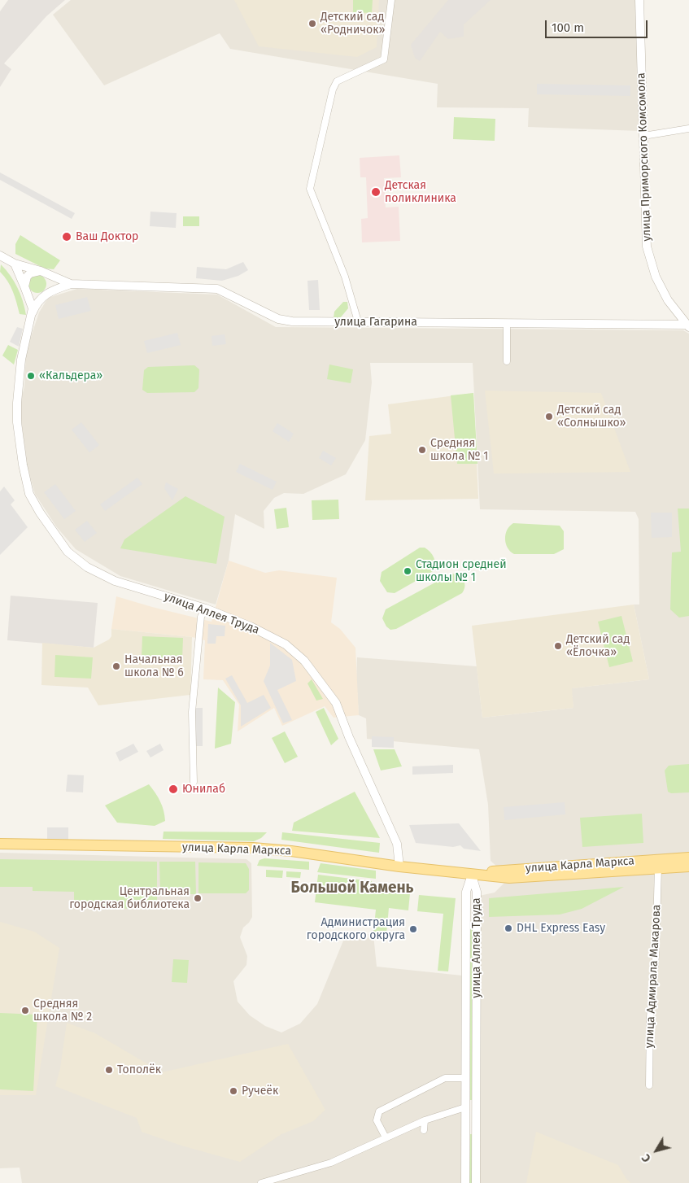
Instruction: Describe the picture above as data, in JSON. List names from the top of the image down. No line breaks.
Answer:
{"streets":{"main road":["улица Карла Маркса"],"street":["улица Приморского Комсомола","улица Гагарина","улица Аллея Труда","улица Адмирала Макарова"]},"crossings":[["улица Приморского Комсомола","улица Гагарина"],["улица Аллея Труда","улица Карла Маркса"],["улица Карла Маркса","улица Адмирала Макарова"]],"districts":["Большой Камень"],"places":["Детский сад «Родничок»","Детская поликлиника","Ваш Доктор","«Кальдера»","Детский сад «Солнышко»","Средняя школа № 1","Стадион средней школы № 1","Детский сад «Ёлочка»","Начальная школа № 6","Юнилаб","Центральная городская библиотека","DHL Express Easy","Администрация городского округа","Средняя школа № 2","Тополёк","Ручеёк"],"scale_bar":"100 m","north":"bottom left"}
